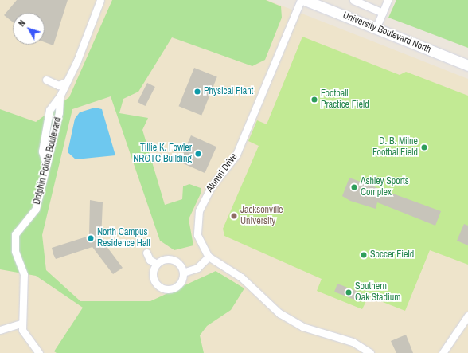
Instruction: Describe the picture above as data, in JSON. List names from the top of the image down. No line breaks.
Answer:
{"streets":{"main road":["University Boulevard North"],"street":["Dolphin Pointe Boulevard","Alumni Drive"]},"places":["Physical Plant","Football Practice Field","D. B. Milne Footbal Field","Tillie K. Fowler NROTC Building","Ashley Sports Complex","Jacksonville University","North Campus Residence Hall","Soccer Field","Southern Oak Stadium"],"north":"top left"}
